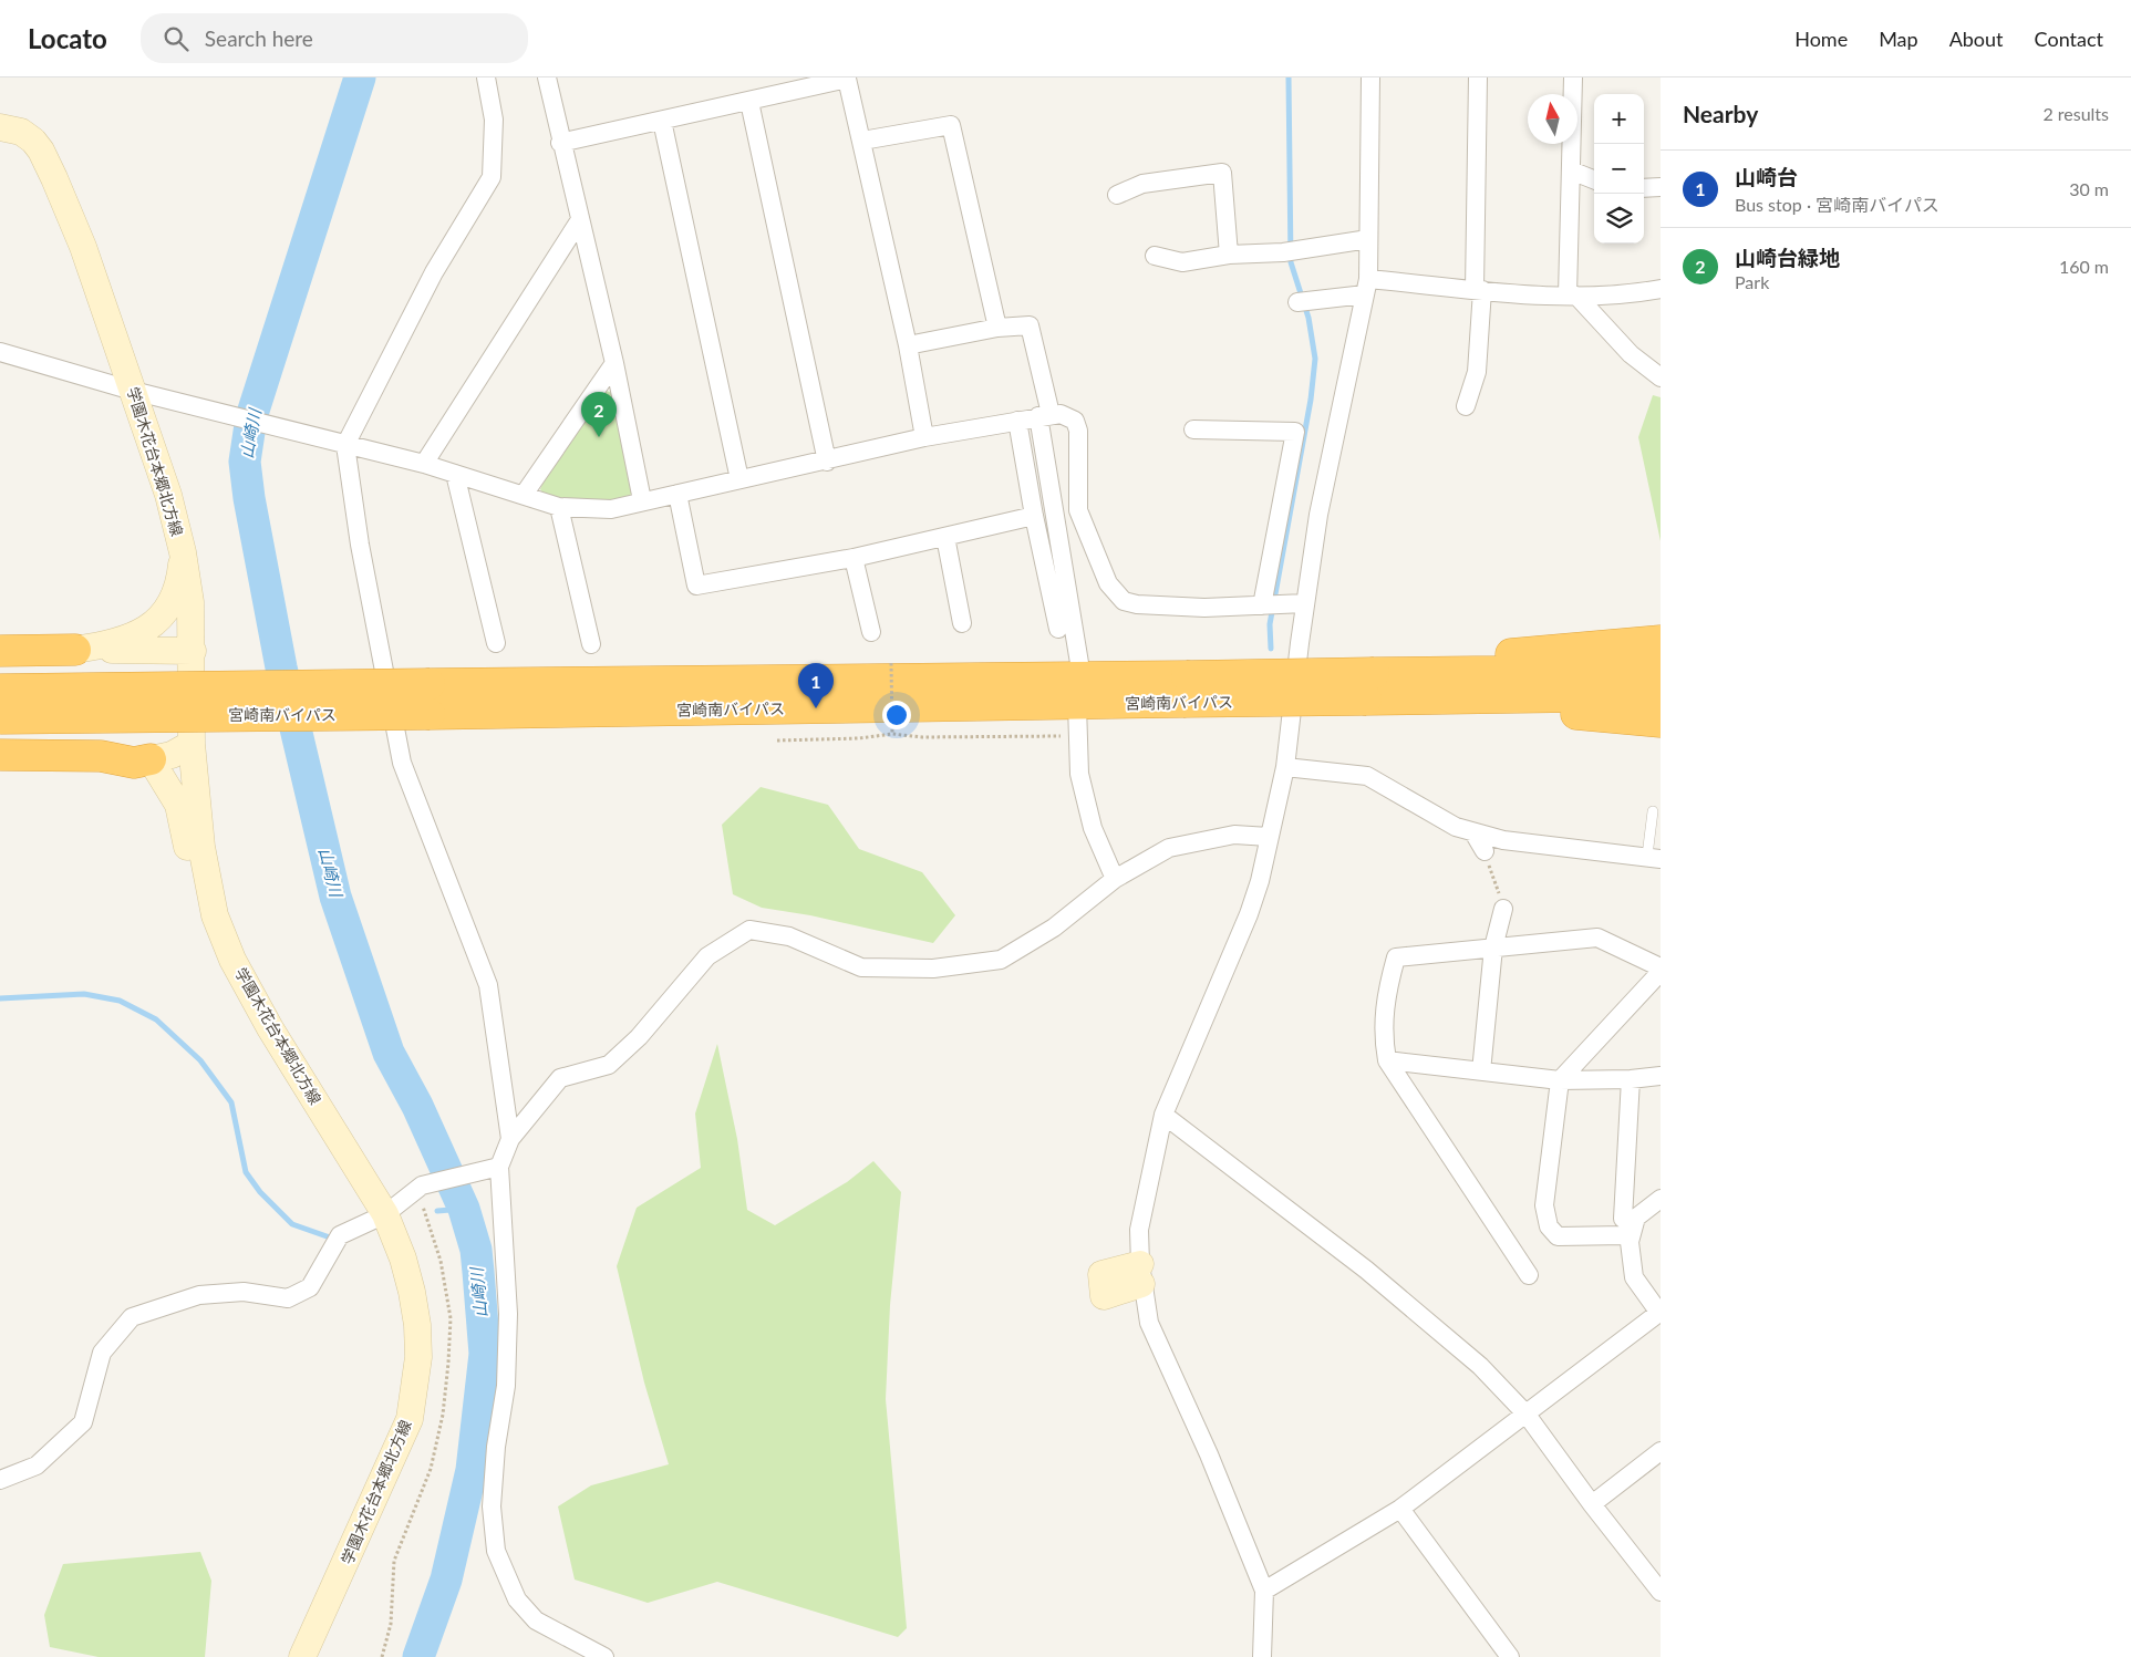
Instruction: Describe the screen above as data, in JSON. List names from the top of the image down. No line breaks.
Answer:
{"streets":{"highway":["宮崎南バイパス"],"main road":["学園木花台本郷北方線"]},"water":["山崎川"],"north":"top","page":{"header":"Locato","search":"Search here","nav":["Home","Map","About","Contact"],"heading":["Nearby","2 results"],"map_buttons":["+","−"],"list":[{"mark":"1","name":"山崎台","note":"Bus stop · 宮崎南バイパス","value":"30 m"},{"mark":"2","name":"山崎台緑地","note":"Park","value":"160 m"}],"pins":["2","1"]}}
